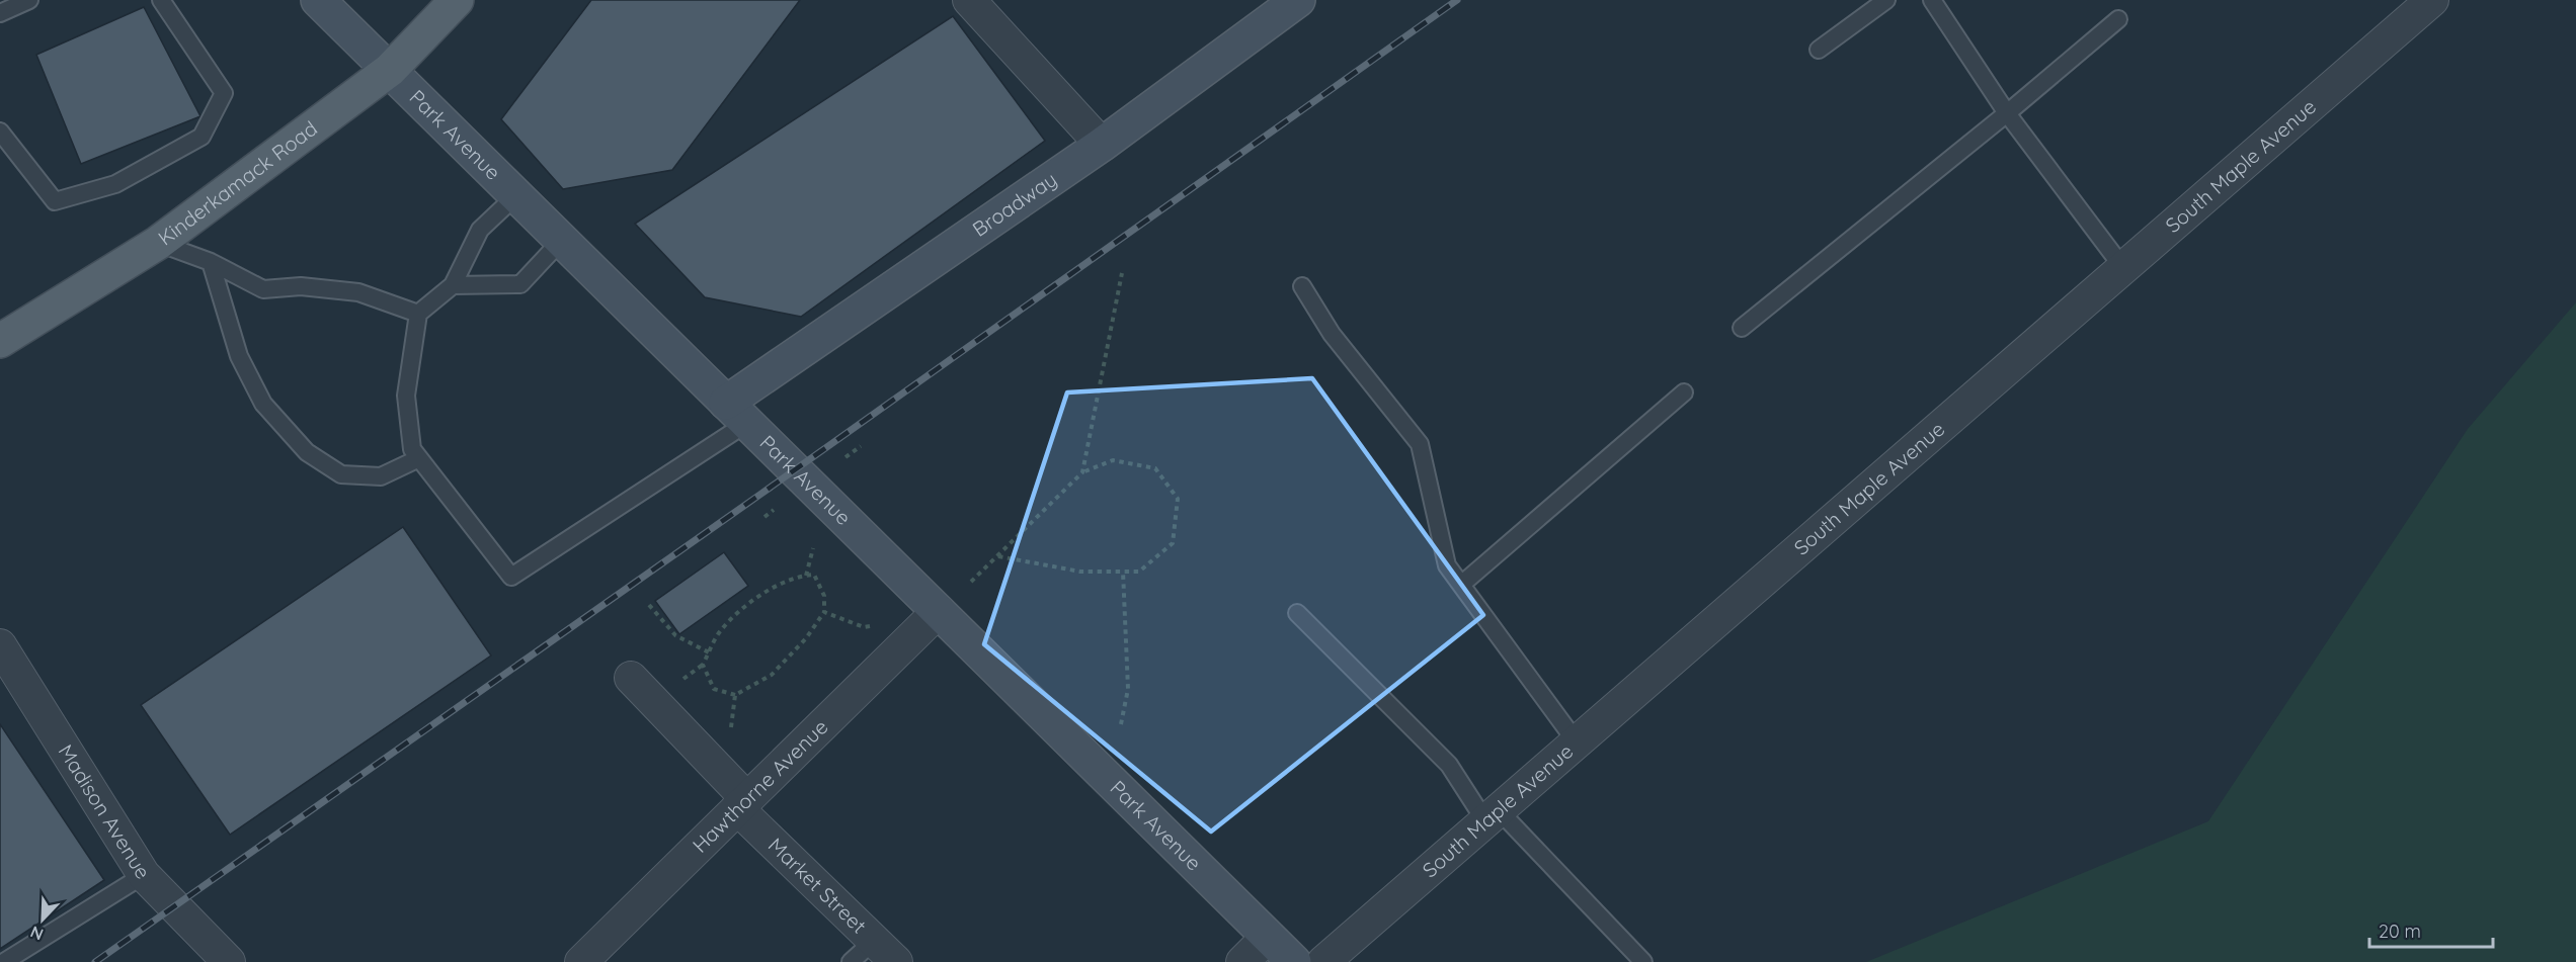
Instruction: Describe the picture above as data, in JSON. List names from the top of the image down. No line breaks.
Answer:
{"streets":{"main road":["Kinderkamack Road"],"street":["Park Avenue","South Maple Avenue","Broadway","Hawthorne Avenue","Madison Avenue","Market Street"]},"crossings":[["Park Avenue","Kinderkamack Road"],["Park Avenue","Broadway"],["Park Avenue","Hawthorne Avenue"],["Hawthorne Avenue","Market Street"]],"scale_bar":"20 m","north":"bottom left"}
